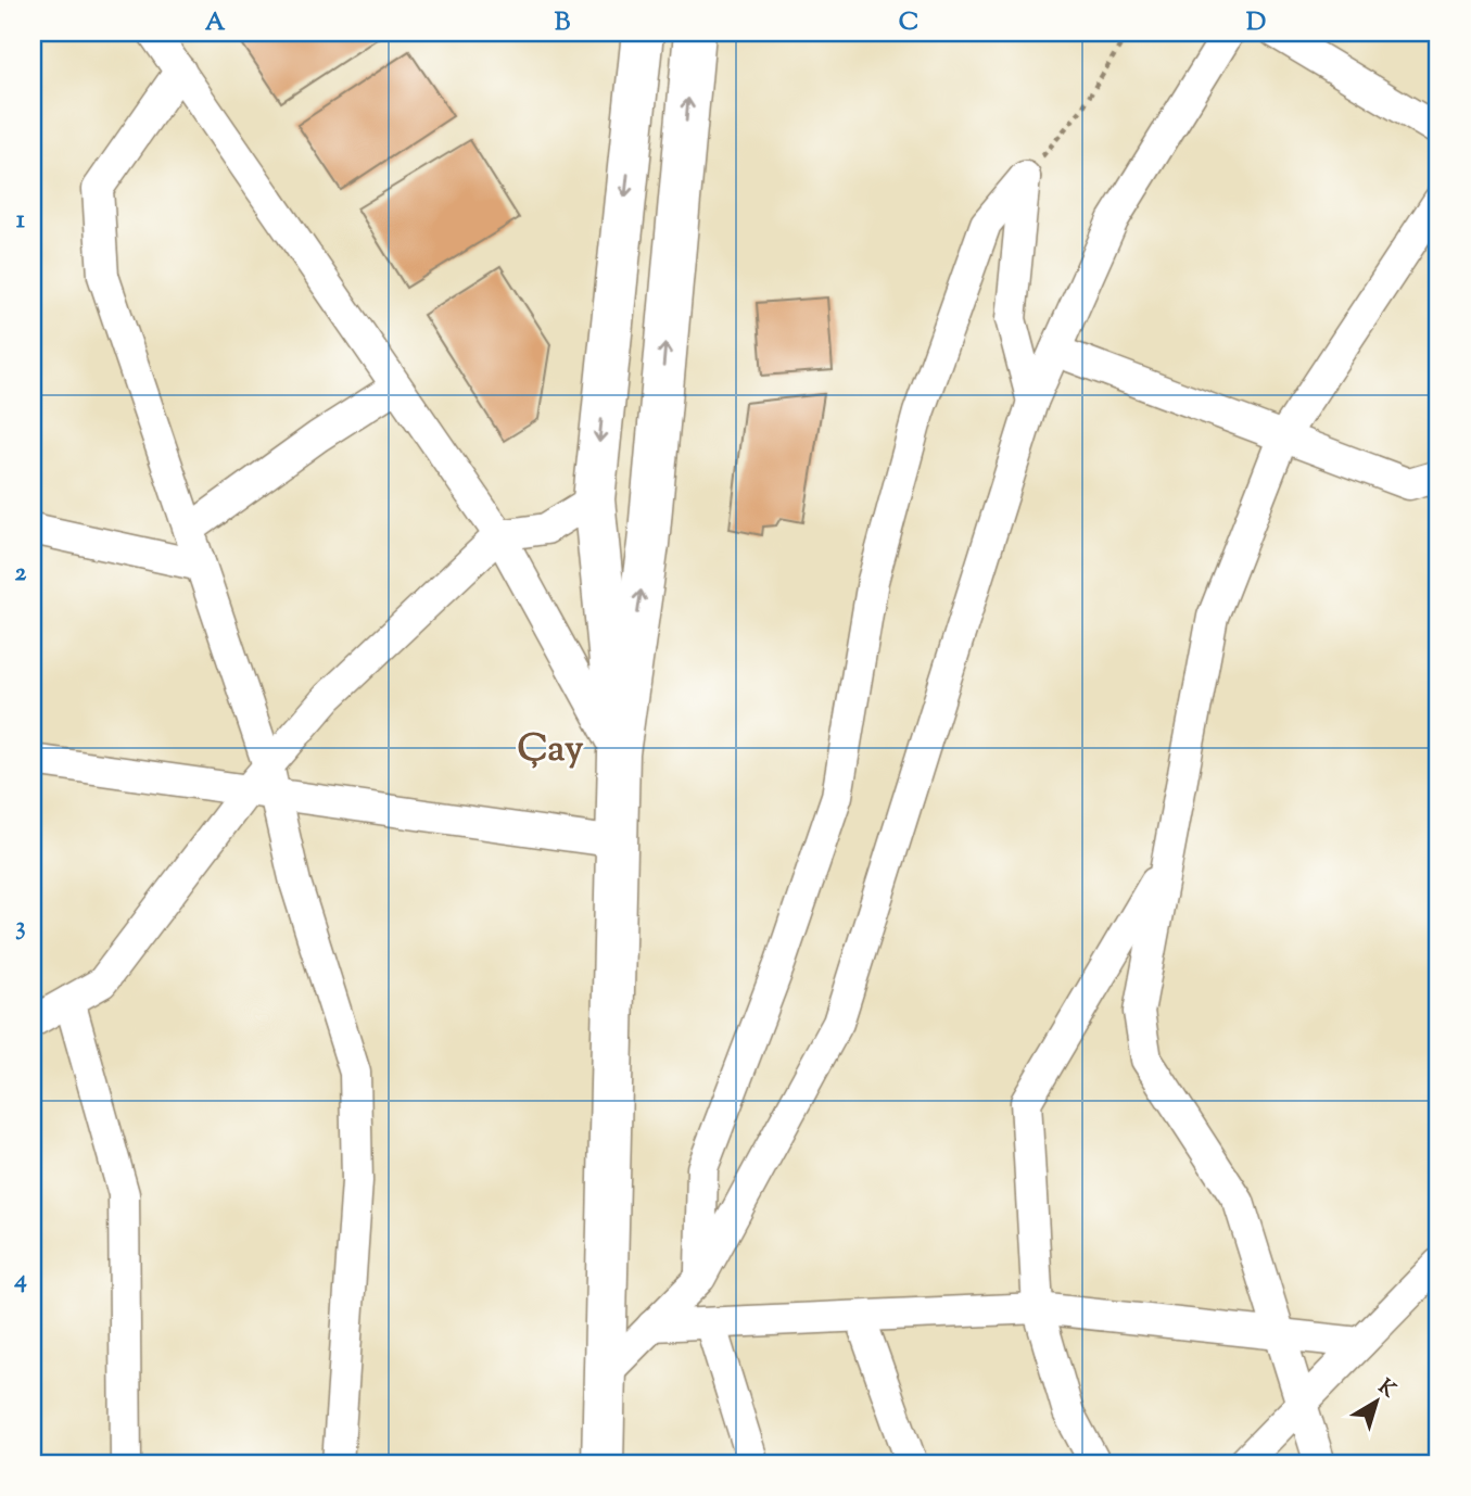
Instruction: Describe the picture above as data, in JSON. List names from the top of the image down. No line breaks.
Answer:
{"districts":["Çay"],"north":"top right","grid":{"columns":["A","B","C","D"],"rows":["1","2","3","4"]}}
